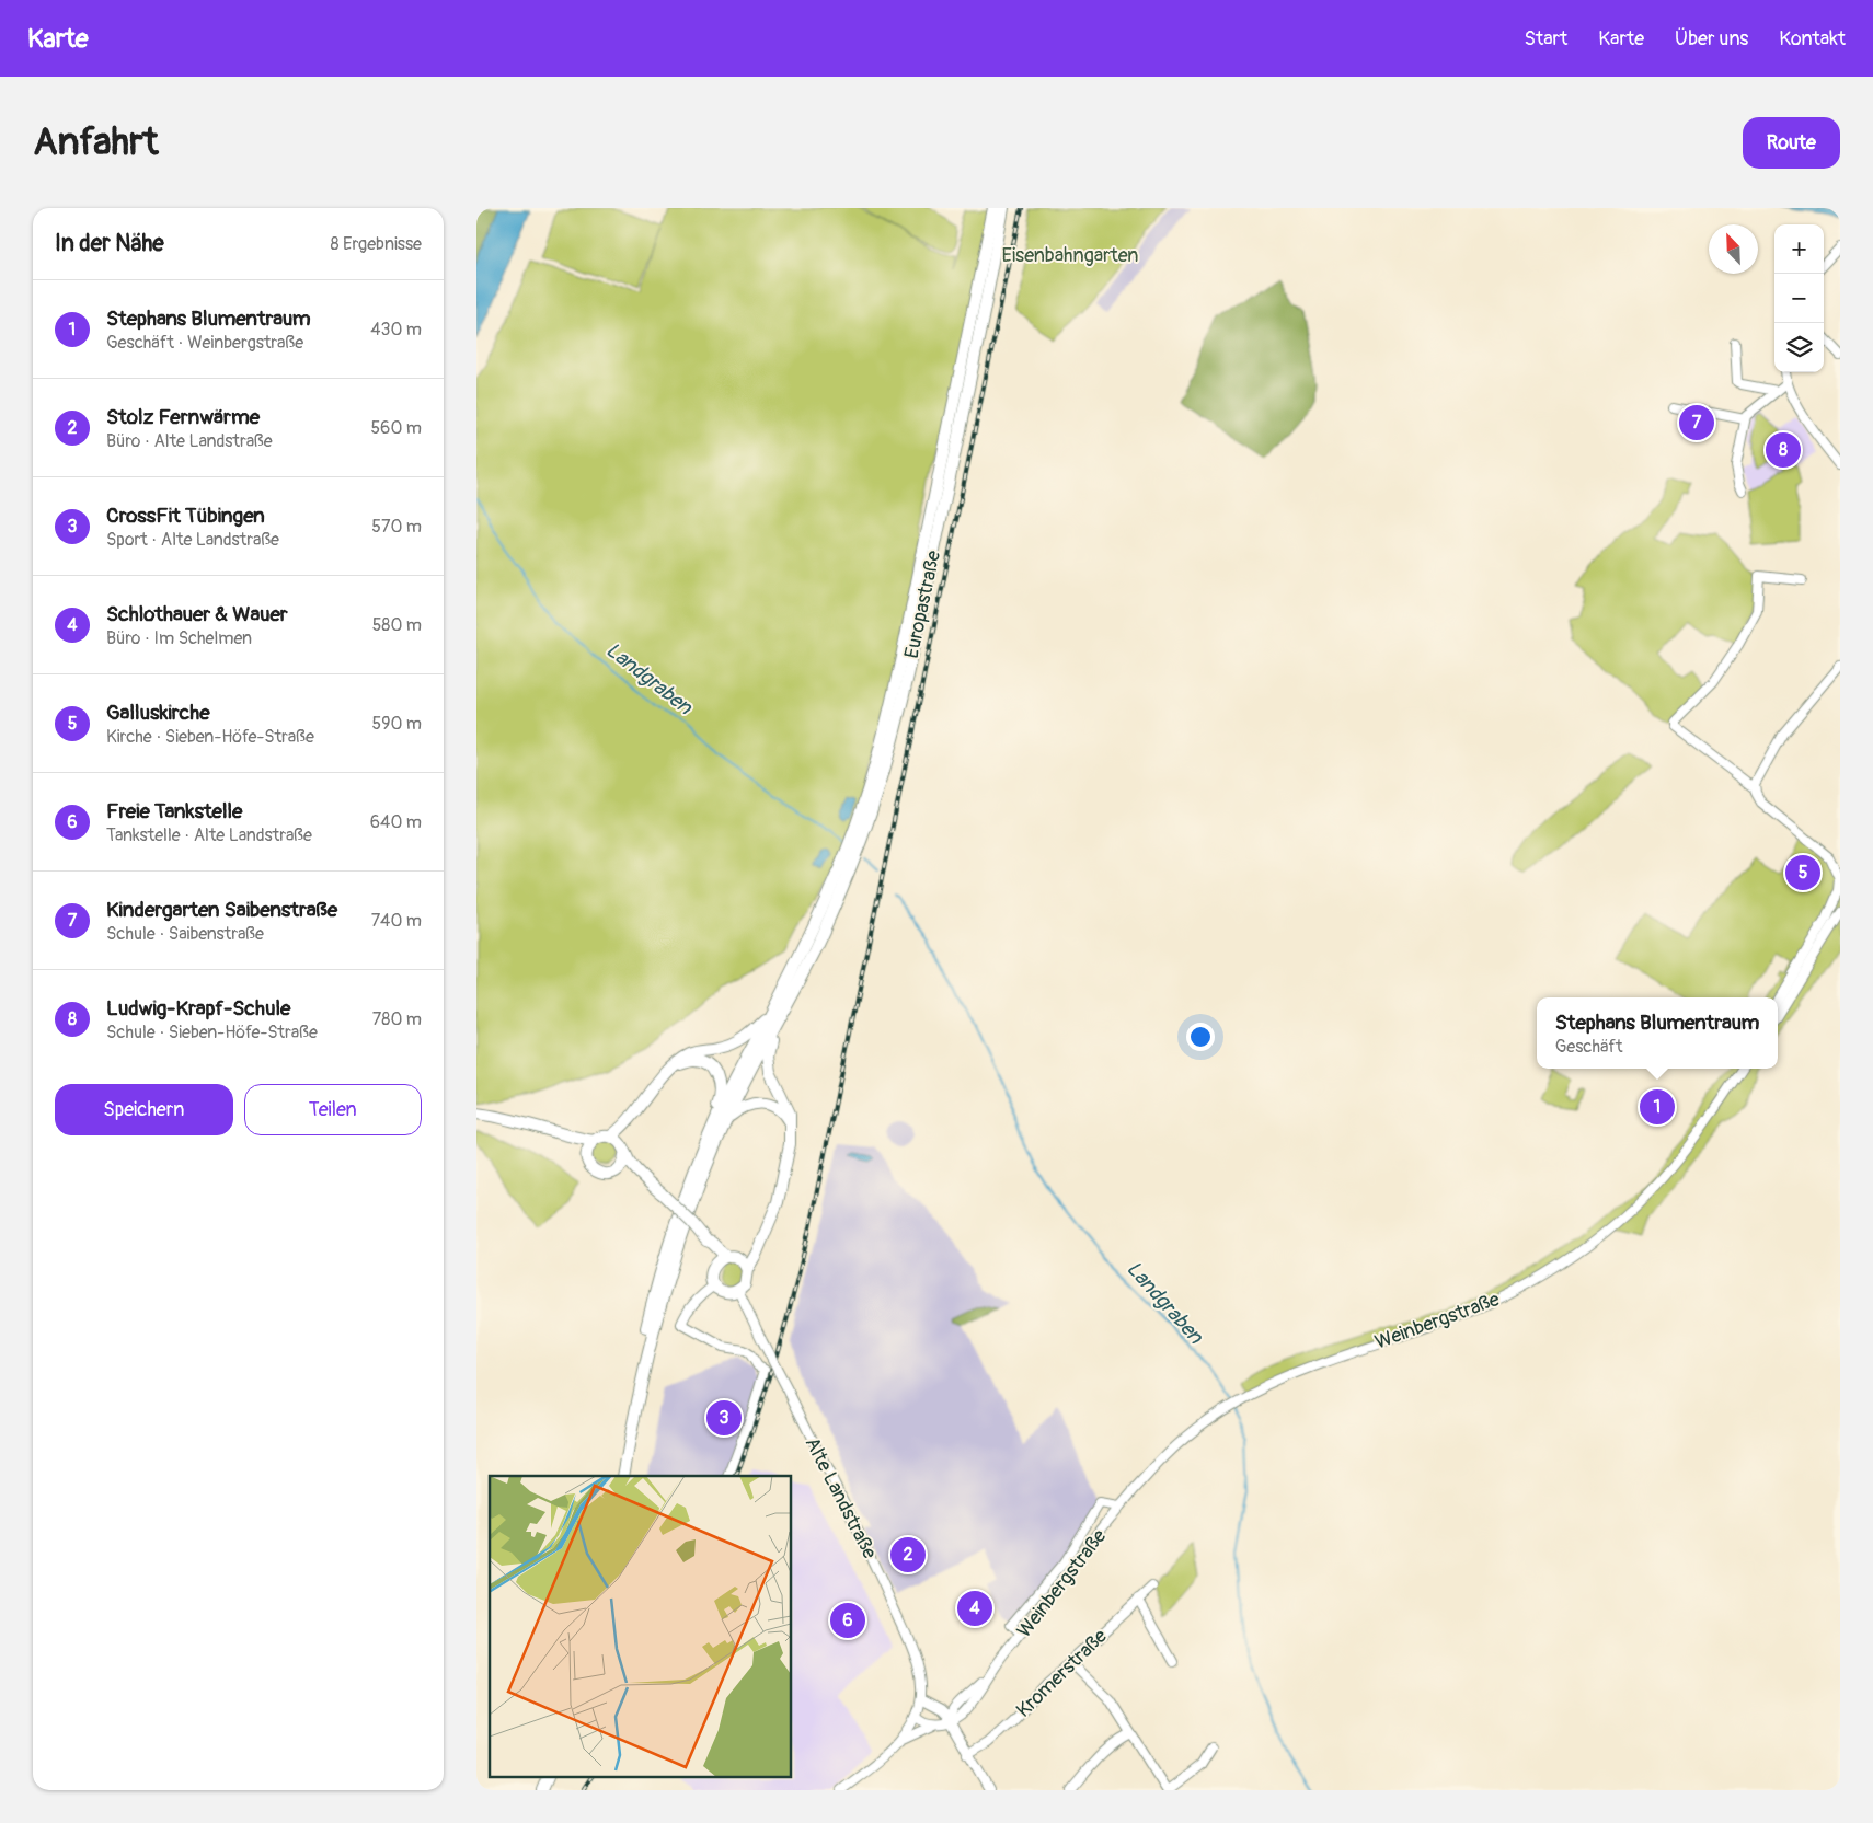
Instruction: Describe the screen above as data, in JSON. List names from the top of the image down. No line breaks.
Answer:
{"streets":{"main road":["Europastraße"],"street":["Weinbergstraße","Alte Landstraße","Kromerstraße"]},"water":["Landgraben"],"parks":["Eisenbahngarten"],"north":"top left","page":{"header":"Karte","nav":["Start","Karte","Über uns","Kontakt"],"buttons":["Route",["Speichern","Teilen"]],"title":"Anfahrt","heading":["In der Nähe","8 Ergebnisse"],"map_buttons":["+","−"],"list":[{"mark":"1","name":"Stephans Blumentraum","note":"Geschäft · Weinbergstraße","value":"430 m"},{"mark":"2","name":"Stolz Fernwärme","note":"Büro · Alte Landstraße","value":"560 m"},{"mark":"3","name":"CrossFit Tübingen","note":"Sport · Alte Landstraße","value":"570 m"},{"mark":"4","name":"Schlothauer & Wauer","note":"Büro · Im Schelmen","value":"580 m"},{"mark":"5","name":"Galluskirche","note":"Kirche · Sieben-Höfe-Straße","value":"590 m"},{"mark":"6","name":"Freie Tankstelle","note":"Tankstelle · Alte Landstraße","value":"640 m"},{"mark":"7","name":"Kindergarten Saibenstraße","note":"Schule · Saibenstraße","value":"740 m"},{"mark":"8","name":"Ludwig-Krapf-Schule","note":"Schule · Sieben-Höfe-Straße","value":"780 m"}],"pins":["7","8","5","1","3","2","4","6"],"popup":["Stephans Blumentraum","Geschäft"]}}
